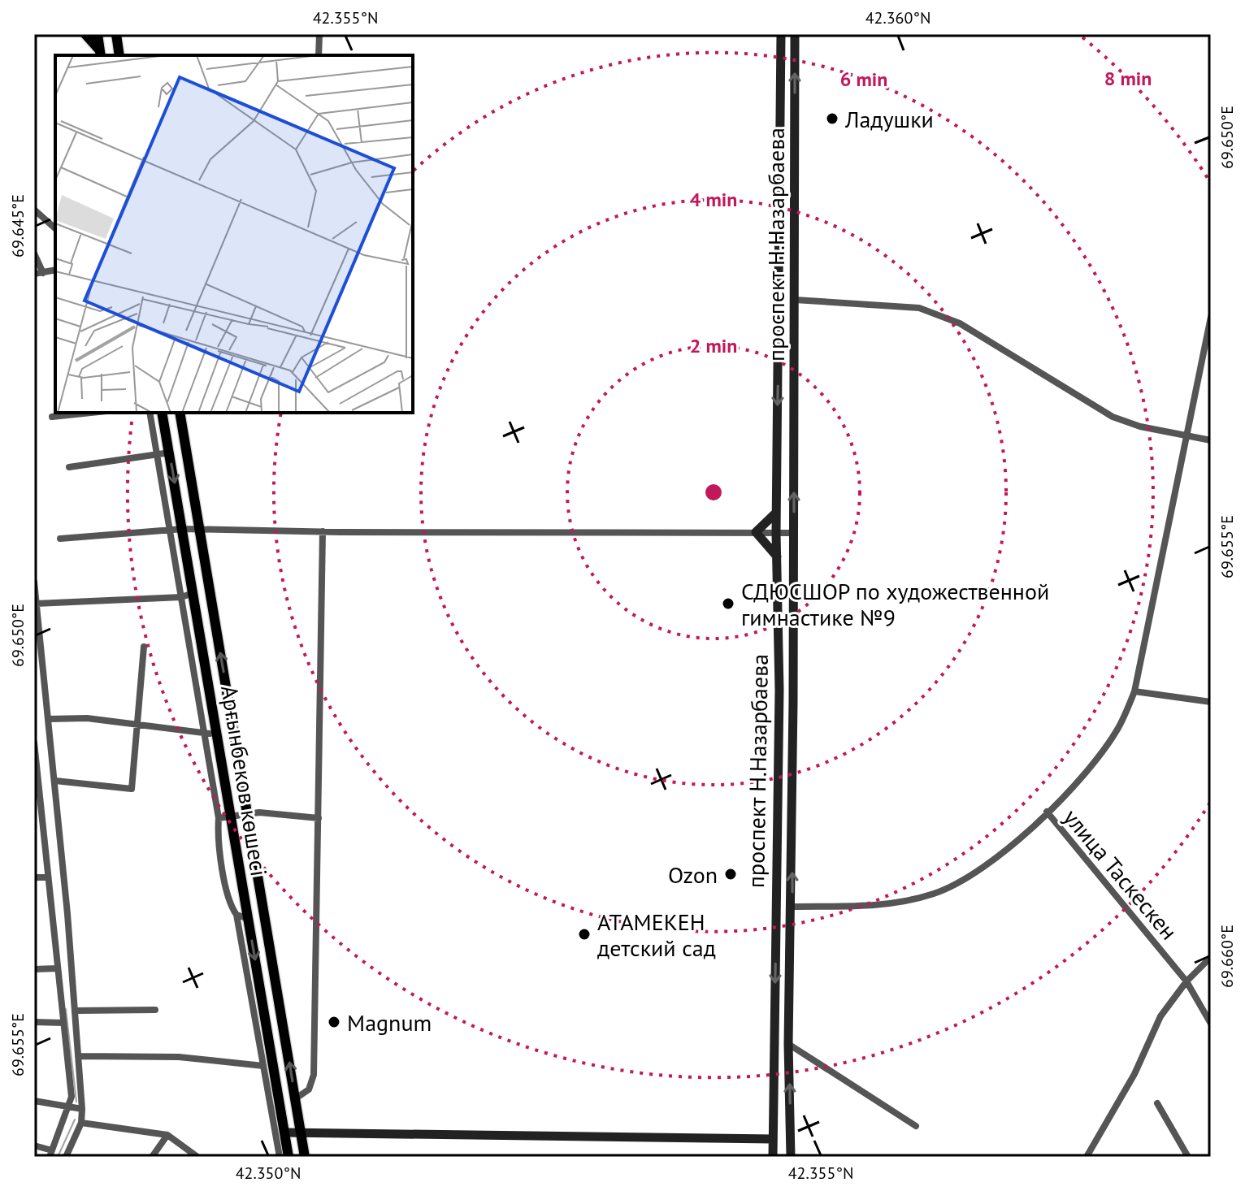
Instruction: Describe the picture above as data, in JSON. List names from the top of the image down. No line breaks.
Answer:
{"streets":{"main road":["проспект Н.Назарбаева","Арғынбеков көшесі"],"street":["улица Таскескен"]},"places":["Ладушки","СДЮСШОР по художественной гимнастике №9","Ozon","АТАМЕКЕН детский сад","Magnum"],"coordinates":["42.355°N","42.360°N","69.650°E","69.645°E","69.655°E","69.660°E","42.350°N"],"rings":["8 min","6 min","4 min","2 min"]}
